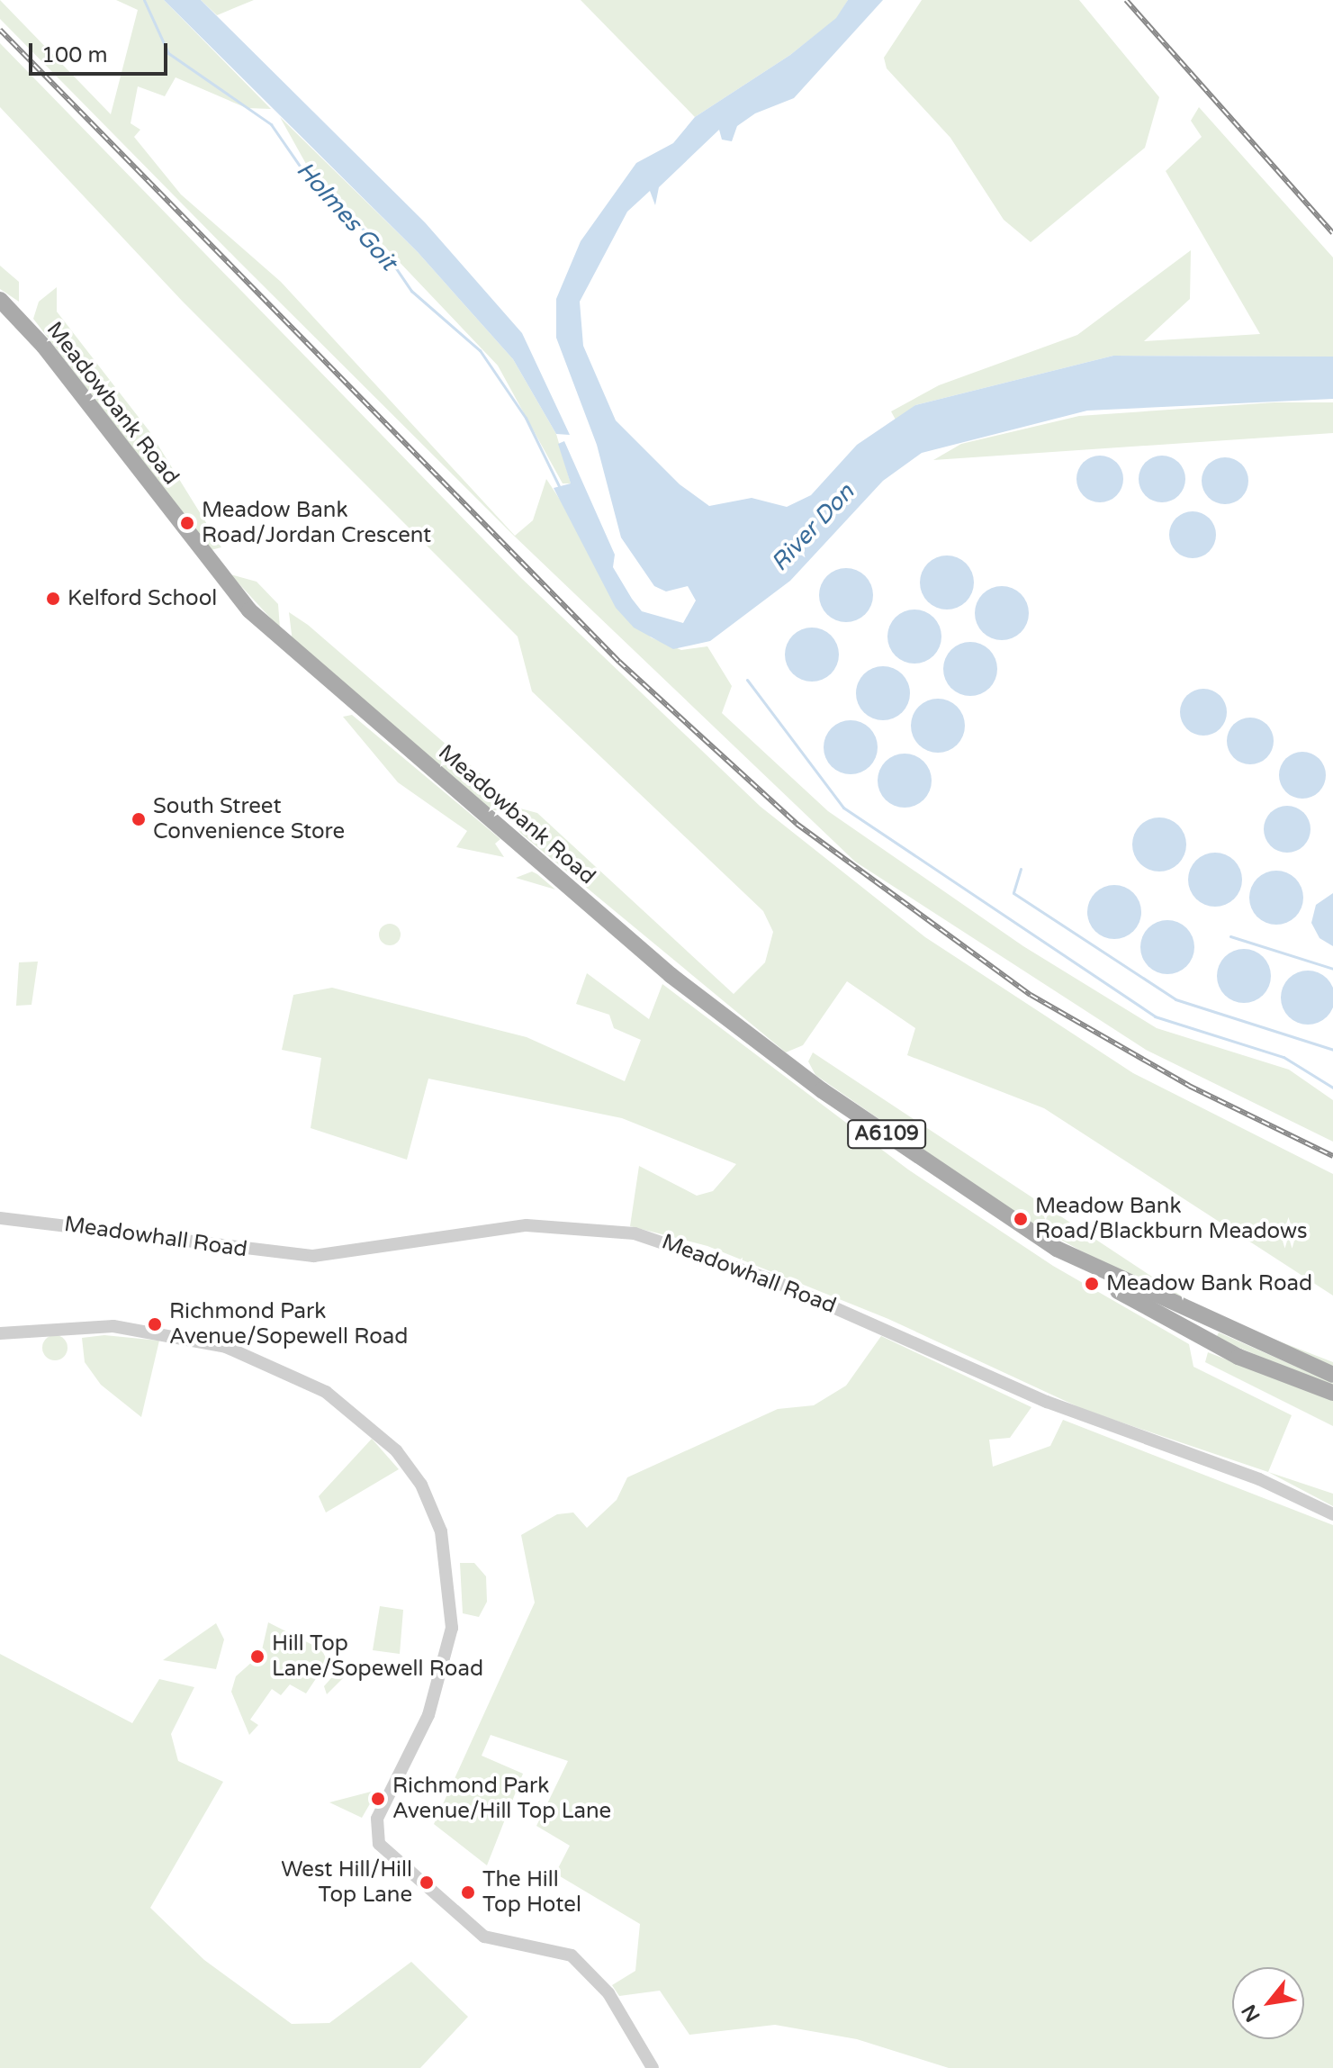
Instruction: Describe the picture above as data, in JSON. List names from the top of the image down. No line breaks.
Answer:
{"streets":{"main road":["Meadowbank Road","A6109"],"street":["Meadowhall Road"]},"crossings":[["Meadowbank Road","A6109"]],"water":["Holmes Goit","River Don"],"places":["Meadow Bank Road/Jordan Crescent","Kelford School","South Street Convenience Store","Meadow Bank Road/Blackburn Meadows","Meadow Bank Road","Richmond Park Avenue/Sopewell Road","Hill Top Lane/Sopewell Road","Richmond Park Avenue/Hill Top Lane","West Hill/Hill Top Lane","The Hill Top Hotel"],"scale_bar":"100 m","north":"bottom left"}
